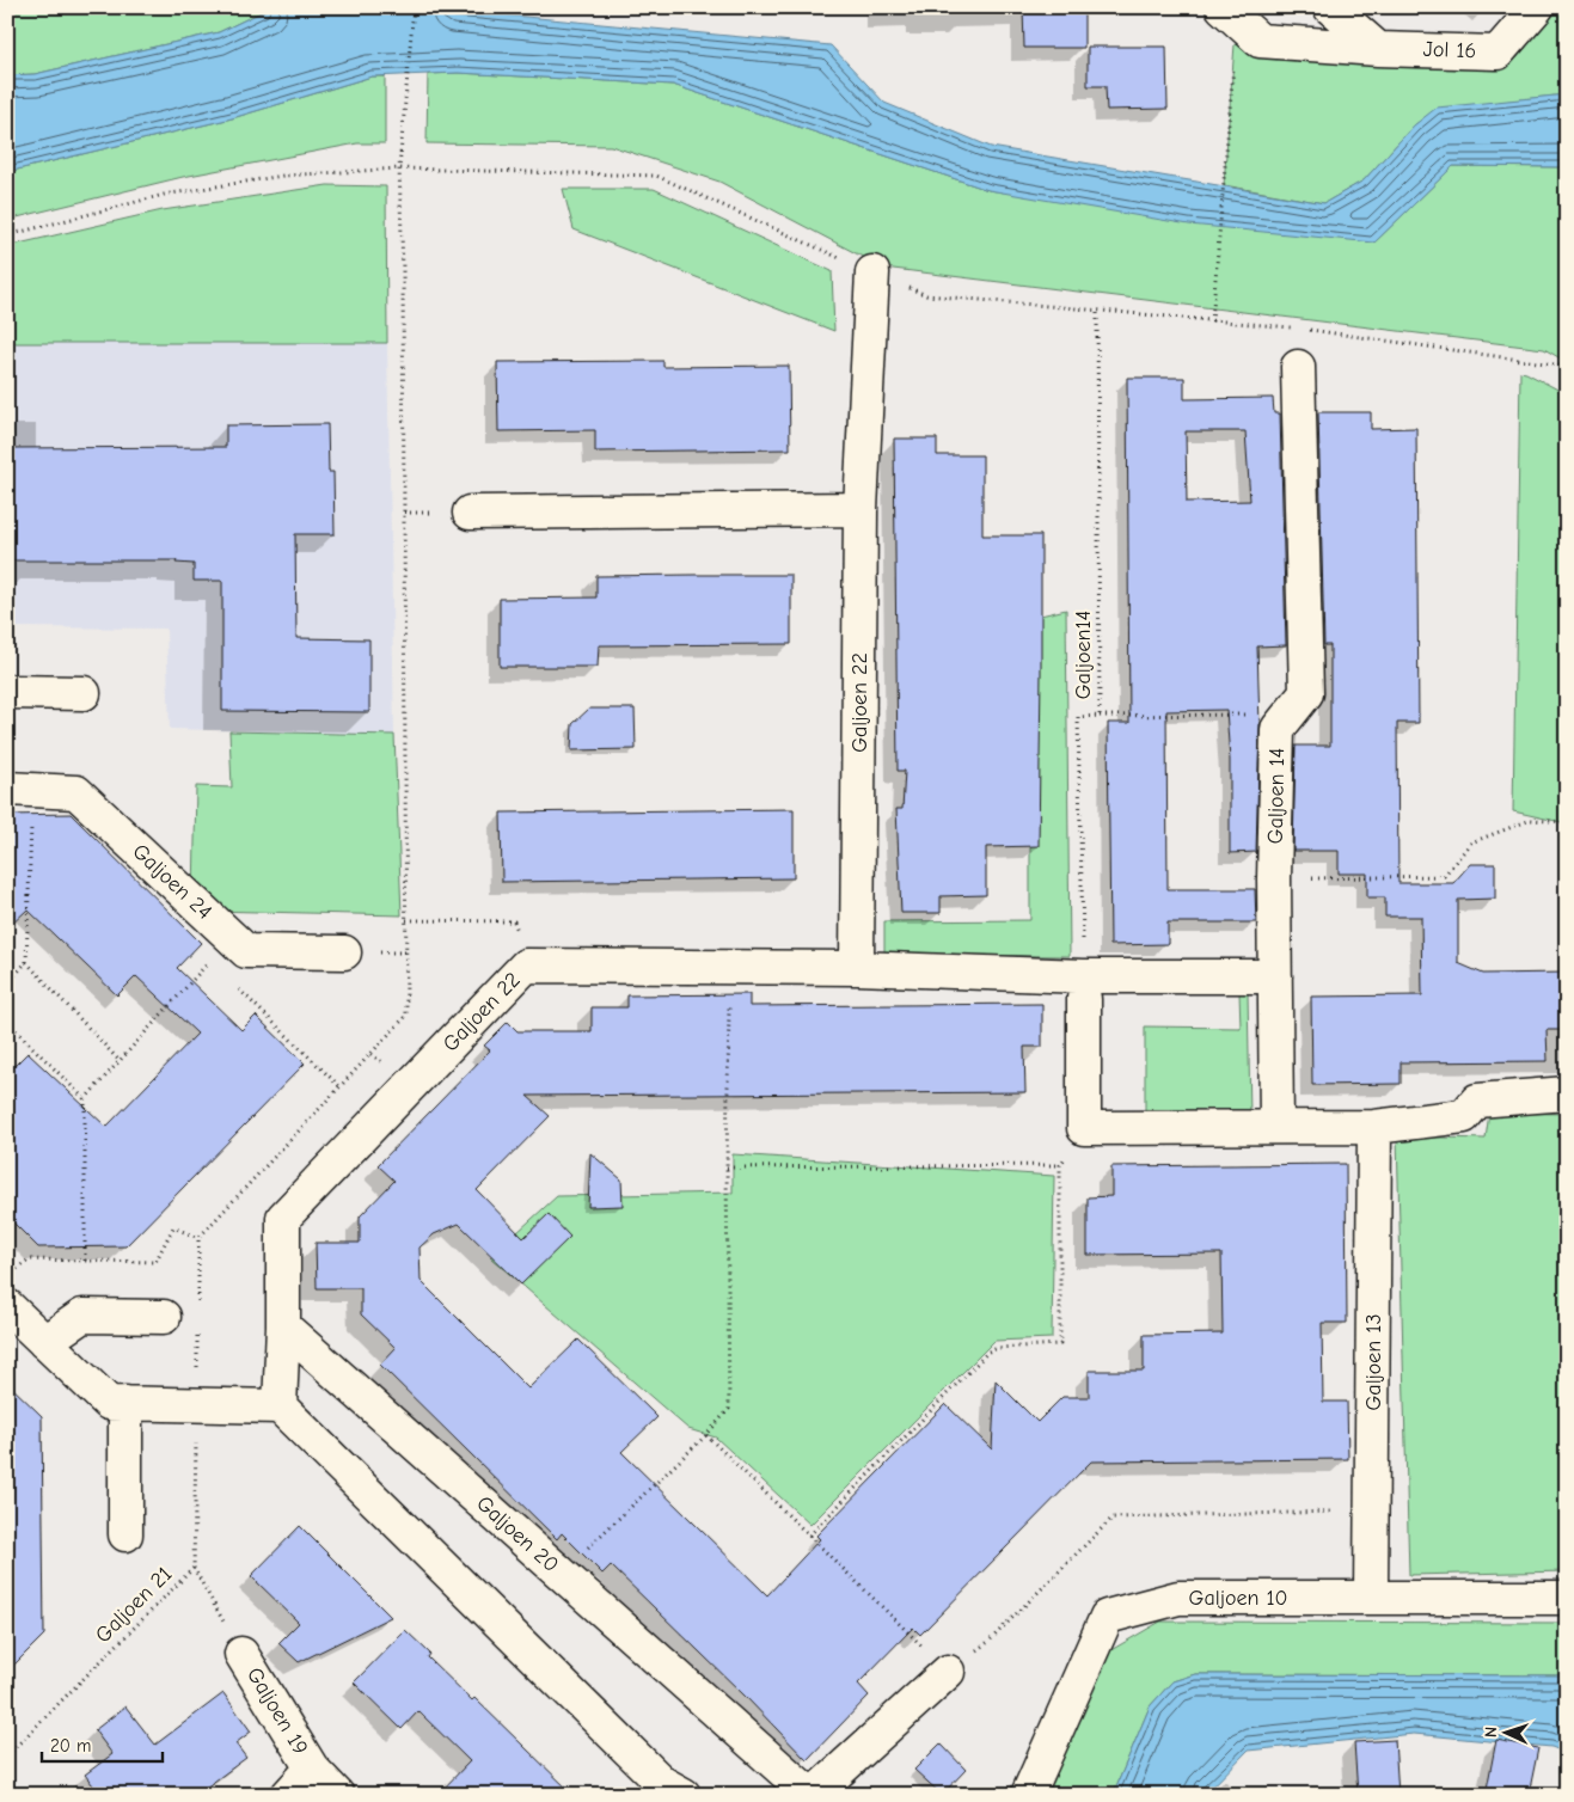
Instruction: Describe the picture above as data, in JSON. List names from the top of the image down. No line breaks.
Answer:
{"streets":{"street":["Jol 16","Galjoen 22","Galjoen 14","Galjoen 24","Galjoen 13","Galjoen 20","Galjoen 10","Galjoen 19"],"path":["Galjoen14","Galjoen 21"]},"crossings":[["Galjoen14","Galjoen 22"],["Galjoen 22","Galjoen 14"],["Galjoen 22","Galjoen 20"],["Galjoen 13","Galjoen 10"]],"scale_bar":"20 m","north":"left"}
